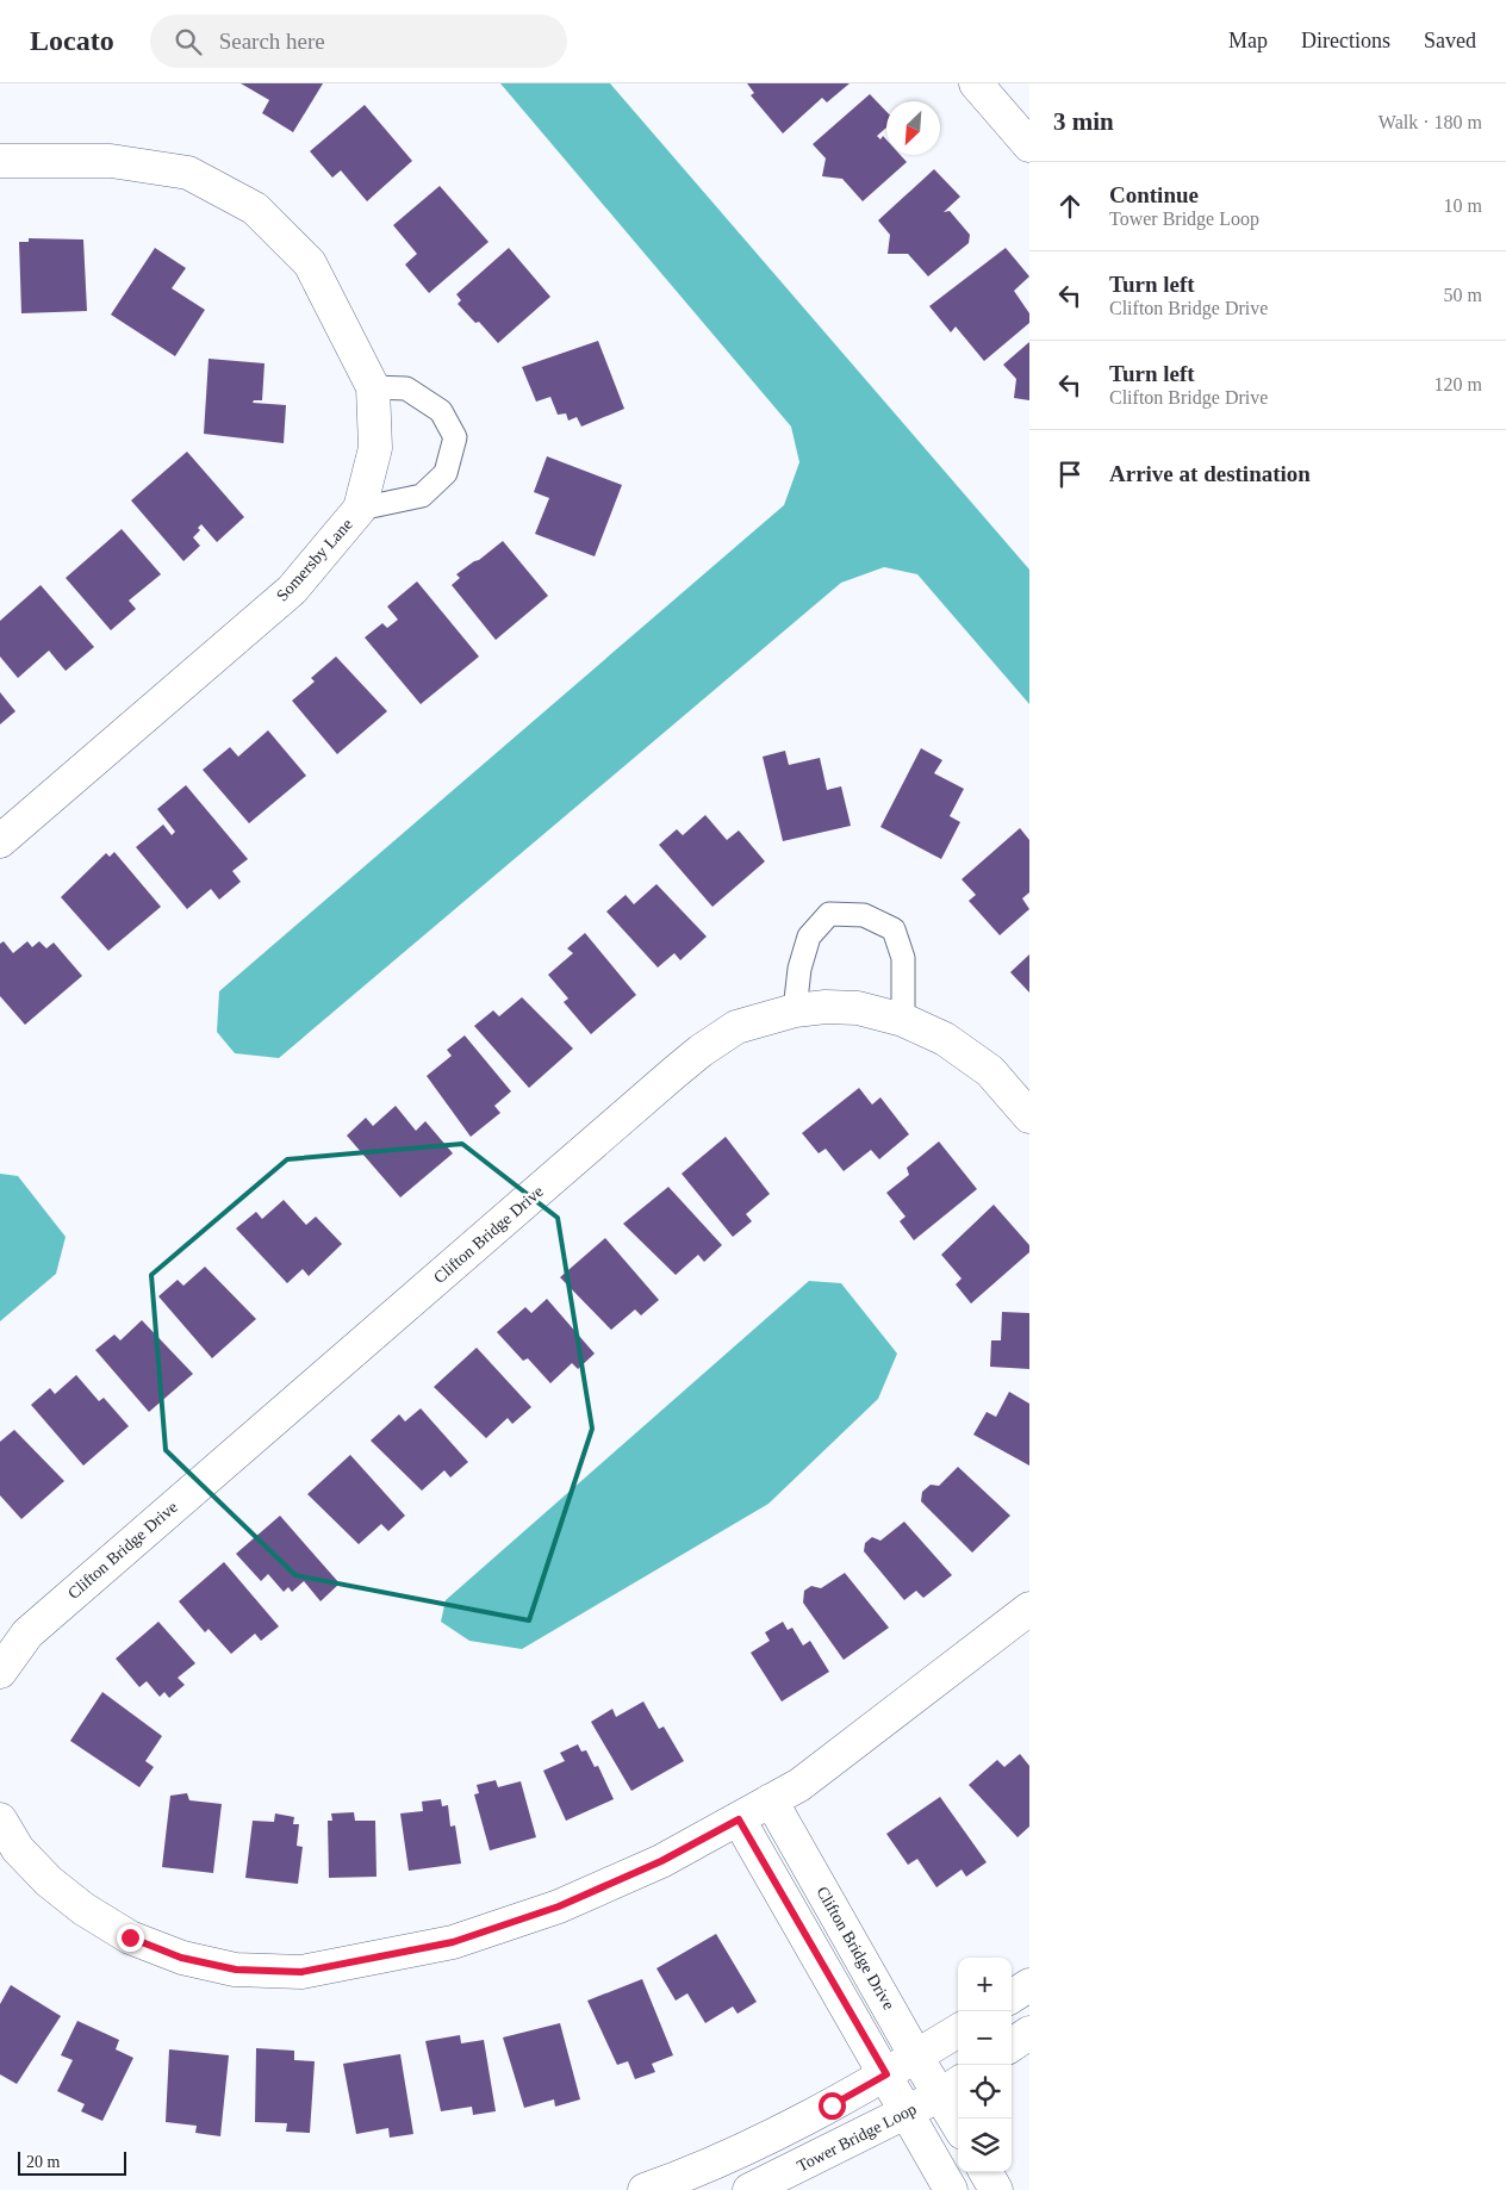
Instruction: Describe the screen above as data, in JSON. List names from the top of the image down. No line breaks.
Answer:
{"streets":{"street":["Somersby Lane","Clifton Bridge Drive","Tower Bridge Loop"]},"crossings":[["Clifton Bridge Drive","Tower Bridge Loop"]],"scale_bar":"20 m","north":"bottom left","page":{"header":"Locato","search":"Search here","nav":["Map","Directions","Saved"],"heading":["3 min","Walk · 180 m"],"list":[["Continue","Tower Bridge Loop","10 m"],["Turn left","Clifton Bridge Drive","50 m"],["Turn left","Clifton Bridge Drive","120 m"],"Arrive at destination"],"map_buttons":["+","−"],"scale":"20 m"}}
